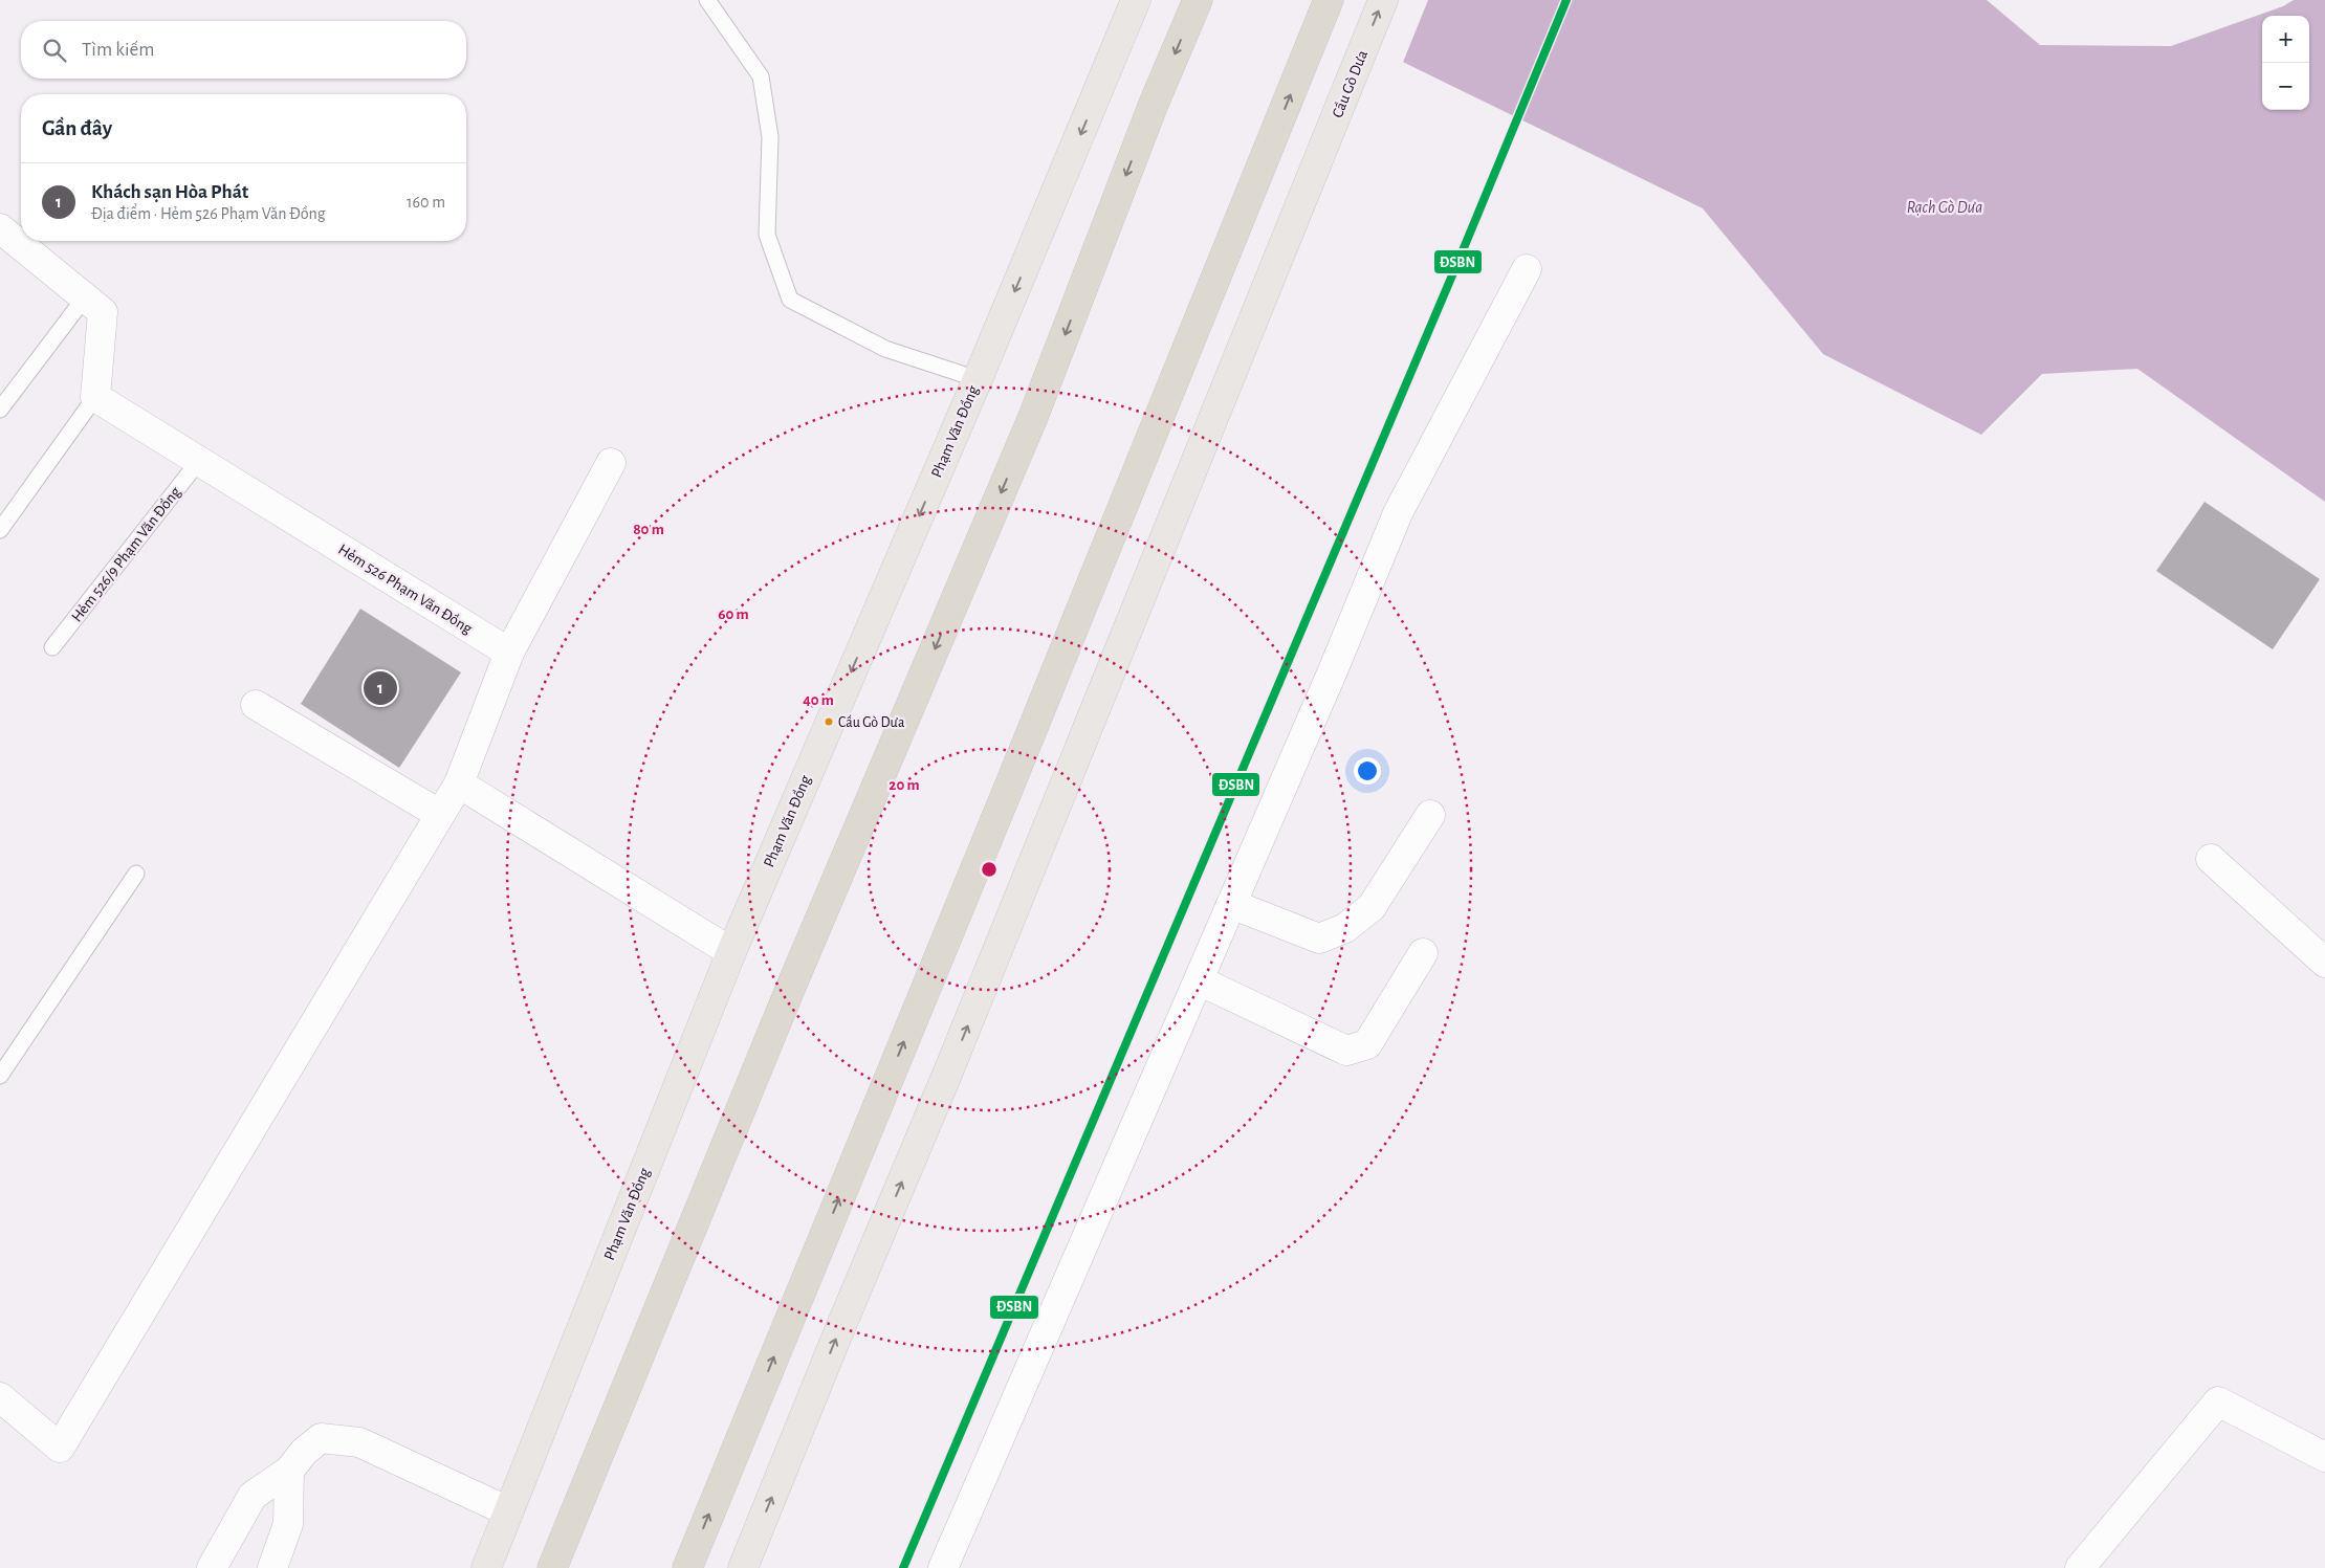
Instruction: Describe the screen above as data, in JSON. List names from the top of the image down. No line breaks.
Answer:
{"streets":{"main road":["Cầu Gò Dưa","Phạm Văn Đồng"],"street":["Hẻm 526 Phạm Văn Đồng"],"lane":["Hẻm 526/9 Phạm Văn Đồng"]},"crossings":[["Hẻm 526/9 Phạm Văn Đồng","Hẻm 526 Phạm Văn Đồng"]],"one_way":["Cầu Gò Dưa","Phạm Văn Đồng"],"water":["Rạch Gò Dưa"],"places":["Cầu Gò Dưa"],"lines":["transit line ĐSBN"],"page":{"map_buttons":["+","−"],"search":"Tìm kiếm","heading":"Gần đây","list":[{"mark":"1","name":"Khách sạn Hòa Phát","note":"Địa điểm · Hẻm 526 Phạm Văn Đồng","value":"160 m"}],"pins":"1"},"rings":["80 m","60 m","40 m","20 m"]}
